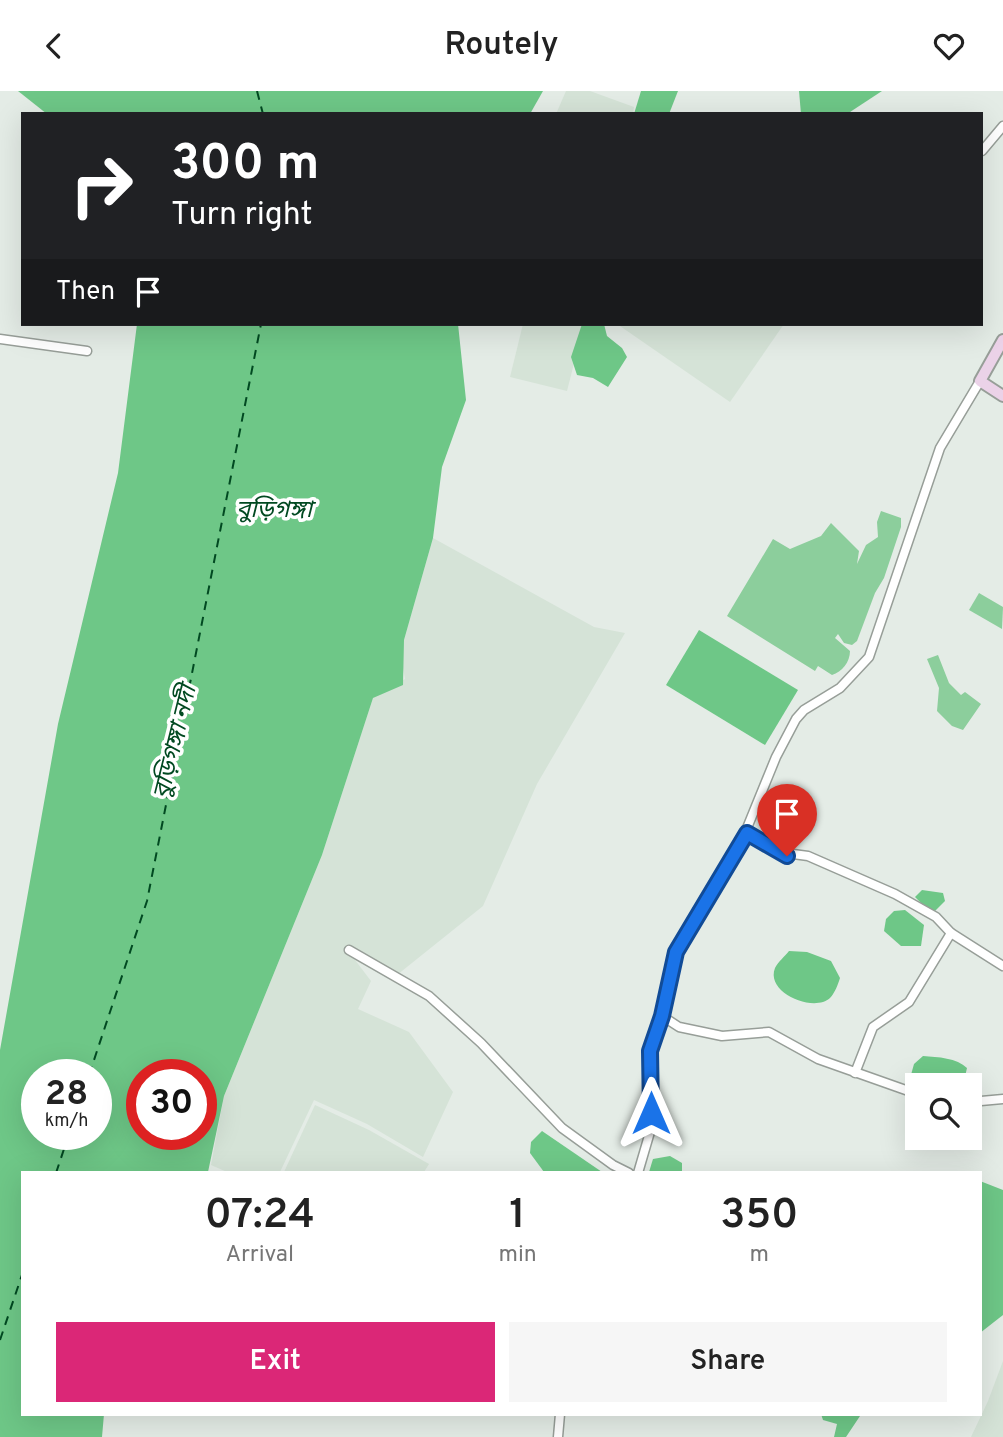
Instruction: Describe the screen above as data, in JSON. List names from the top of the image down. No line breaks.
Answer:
{"water":["বুড়িগঙ্গা","বুড়িগঙ্গা নদী"],"page":{"header":"Routely","turn":["300 m","Turn right"],"then":"Then","speed":"28 km/h","limit":"30","eta":["07:24","Arrival","1","min","350","m"],"buttons":["Exit","Share"]}}
